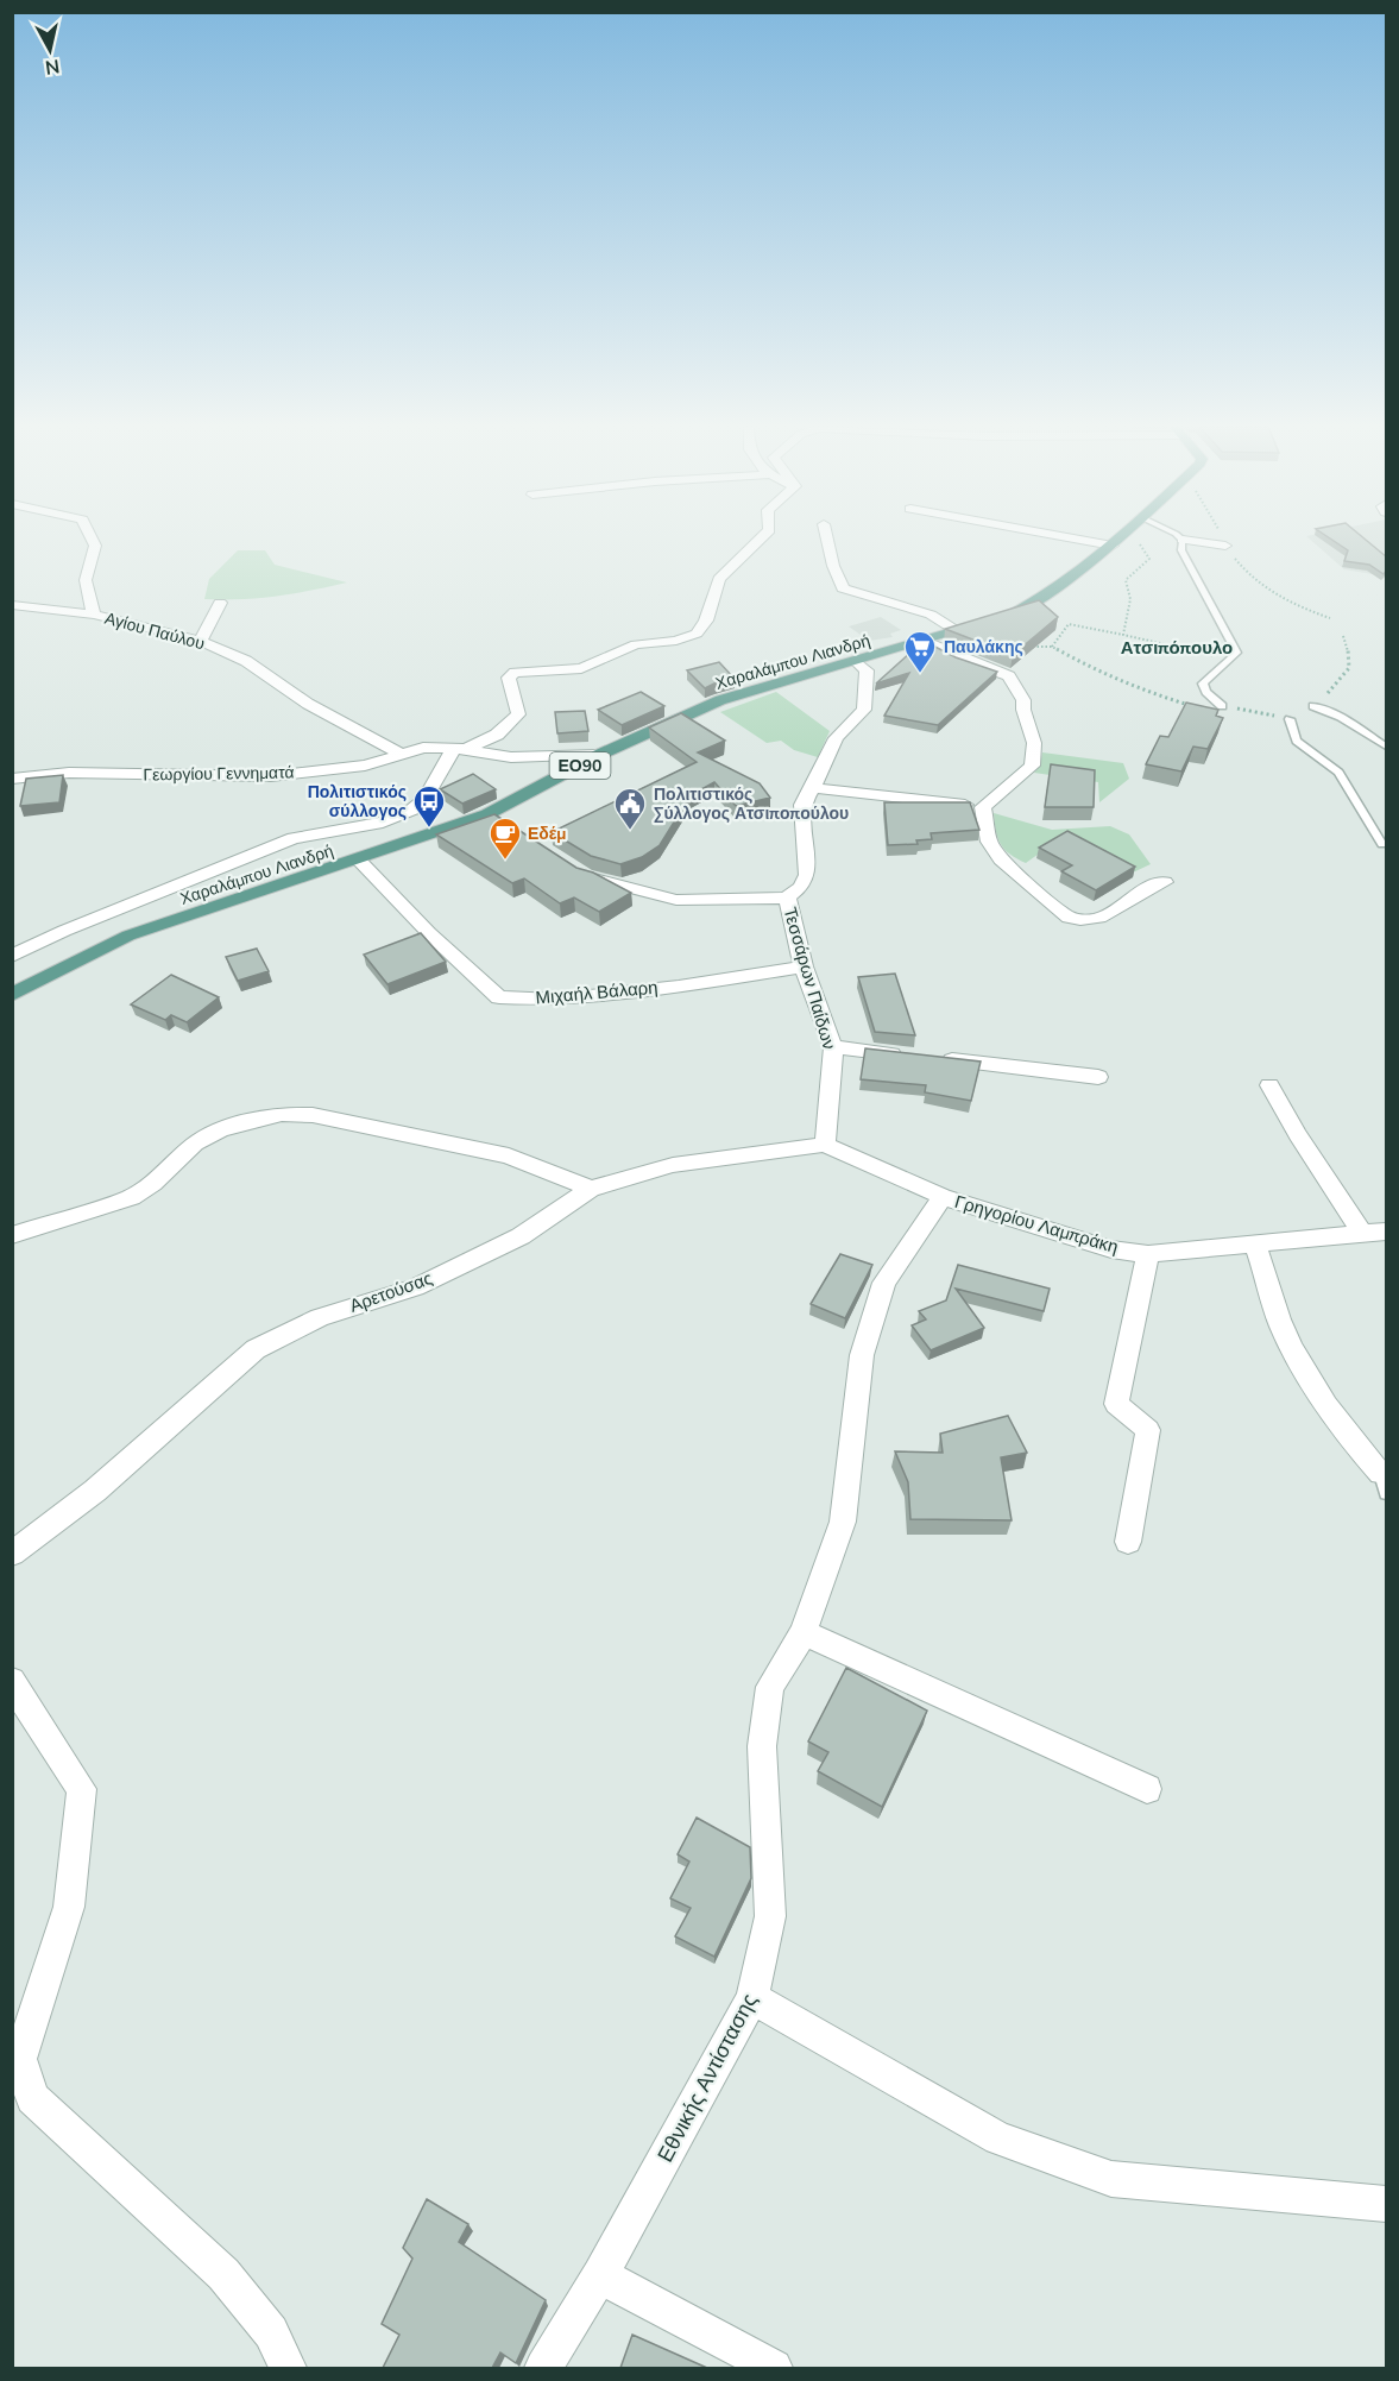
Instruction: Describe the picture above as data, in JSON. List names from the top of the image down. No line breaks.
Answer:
{"streets":{"main road":["Χαραλάμπου Λιανδρή","ΕΟ90"],"street":["Αγίου Παύλου","Γεωργίου Γεννηματά","Τεσσάρων Παίδων","Μιχαήλ Βάλαρη","Γρηγορίου Λαμπράκη","Αρετούσας","Εθνικής Αντίστασης"]},"crossings":[["Αγίου Παύλου","Γεωργίου Γεννηματά"],["Χαραλάμπου Λιανδρή","Τεσσάρων Παίδων"],["Χαραλάμπου Λιανδρή","Μιχαήλ Βάλαρη"],["Τεσσάρων Παίδων","Μιχαήλ Βάλαρη"],["Τεσσάρων Παίδων","Γρηγορίου Λαμπράκη"],["Τεσσάρων Παίδων","Αρετούσας"],["Γρηγορίου Λαμπράκη","Αρετούσας"],["Γρηγορίου Λαμπράκη","Εθνικής Αντίστασης"]],"districts":["Ατσιπόπουλο"],"places":{"supermarket":["Παυλάκης"],"bus stop":["Πολιτιστικός σύλλογος"],"public building":["Πολιτιστικός Σύλλογος Ατσιποπούλου"],"cafe":["Εδέμ"]},"north":"bottom"}
